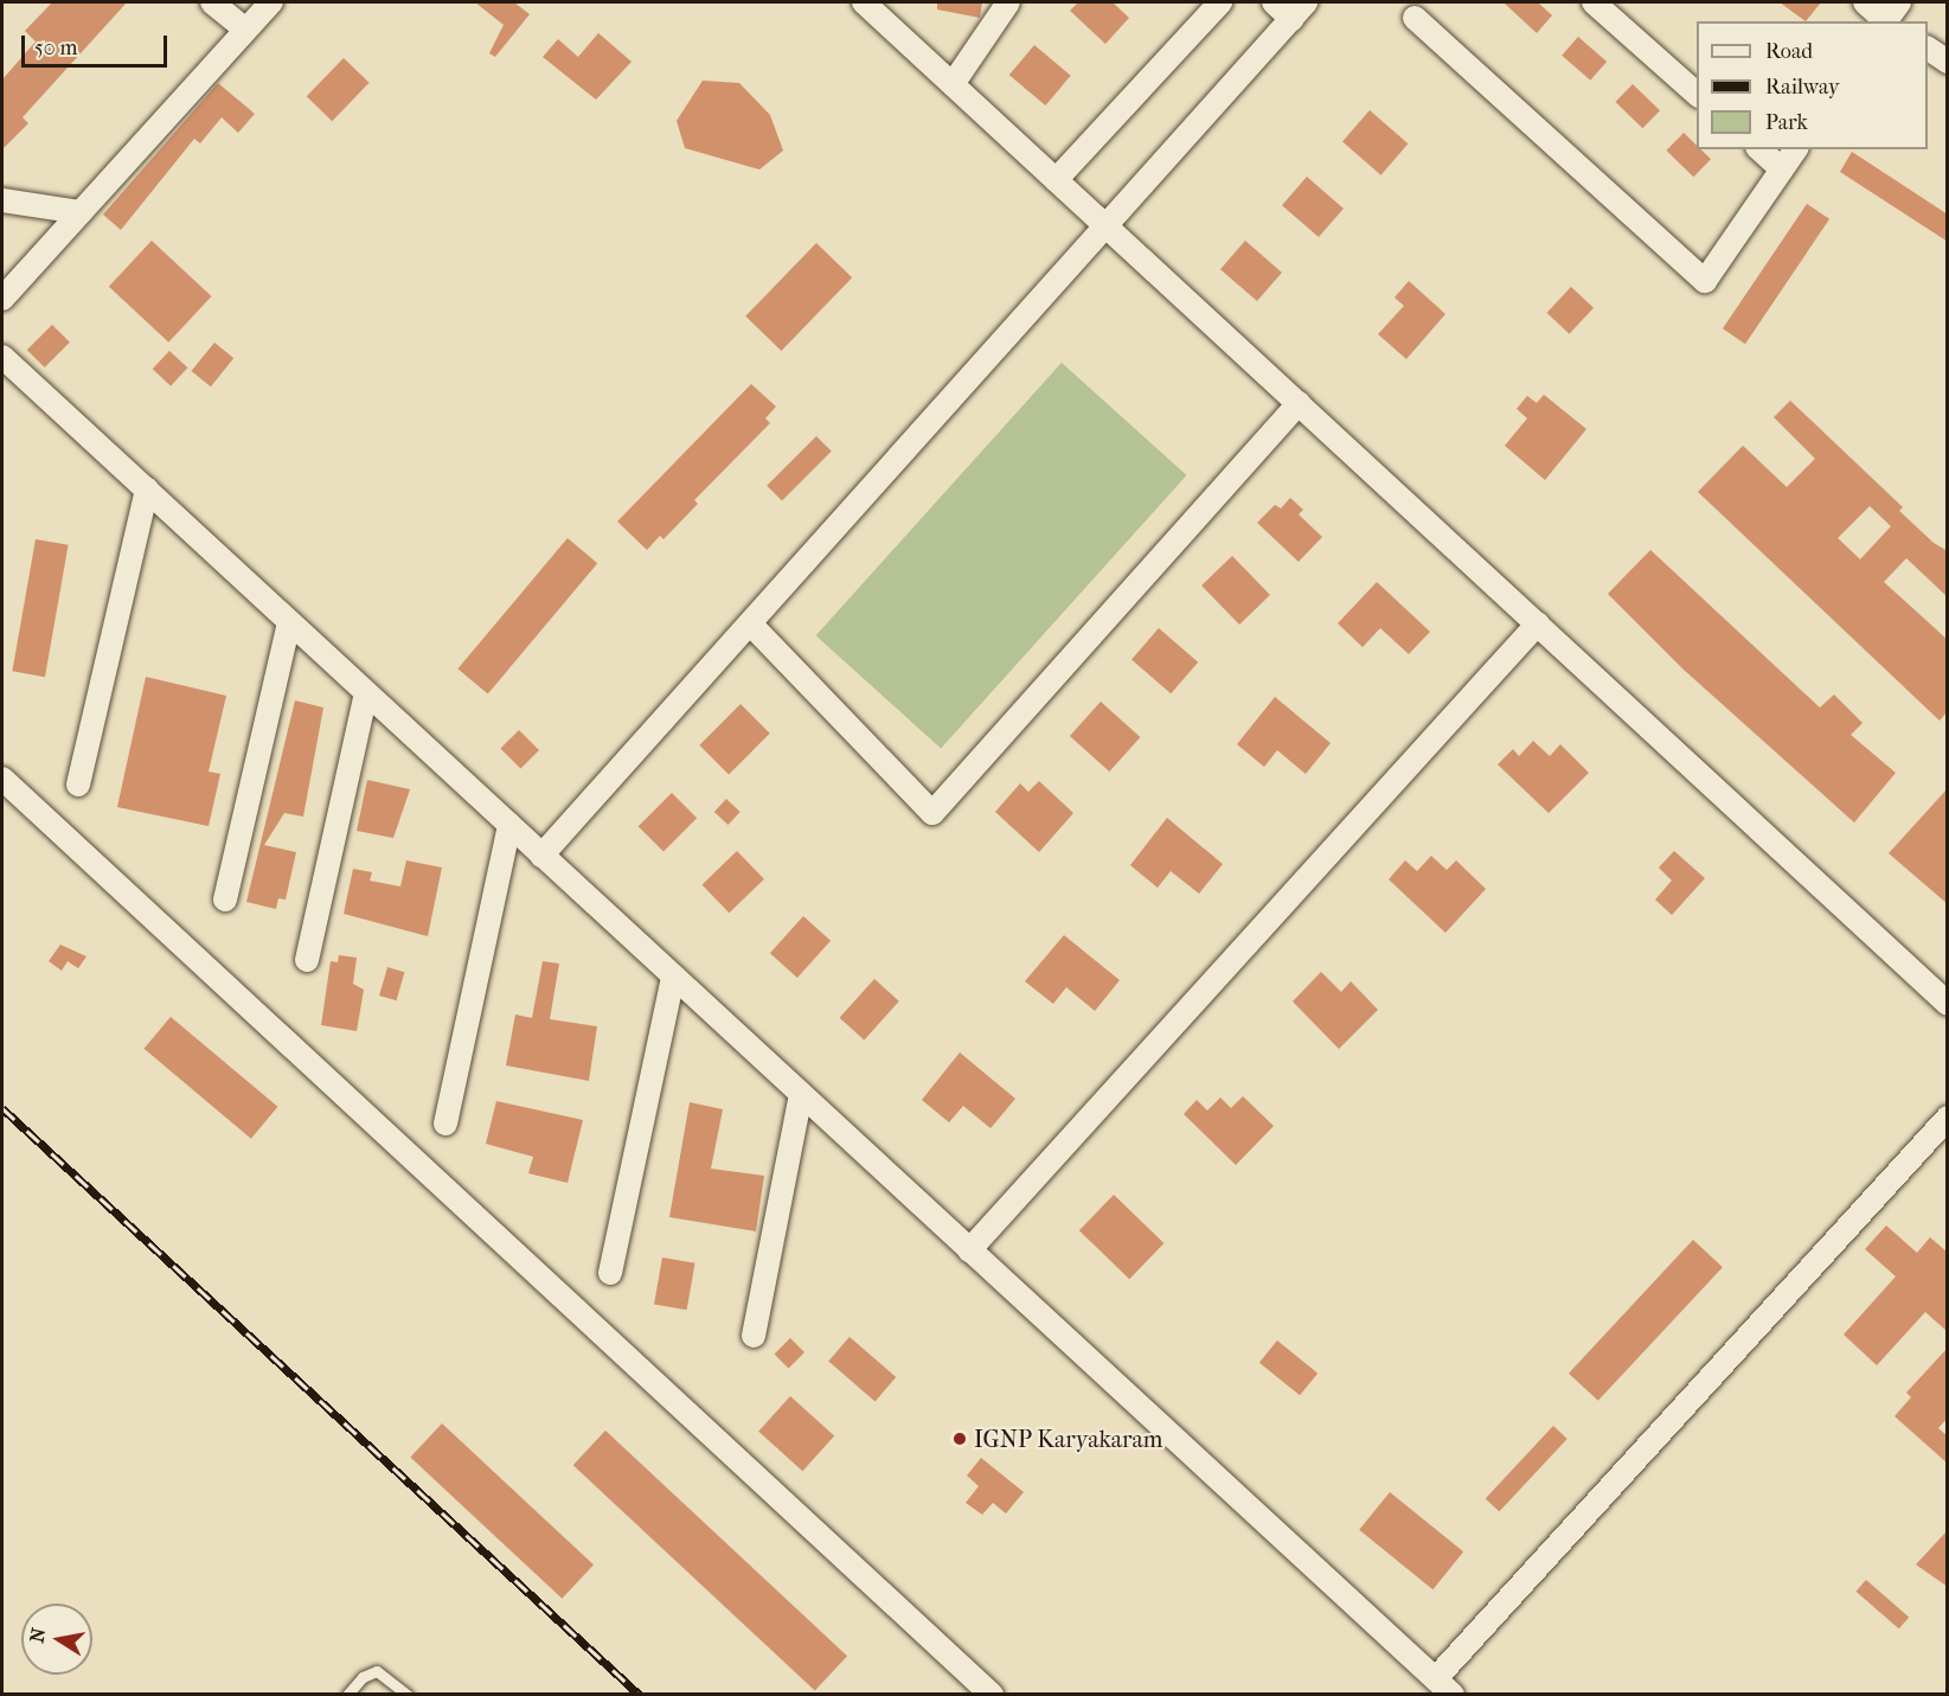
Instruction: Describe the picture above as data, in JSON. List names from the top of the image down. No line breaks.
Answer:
{"places":["IGNP Karyakaram"],"legend":["Road","Railway","Park"],"scale_bar":"50 m","north":"left"}
